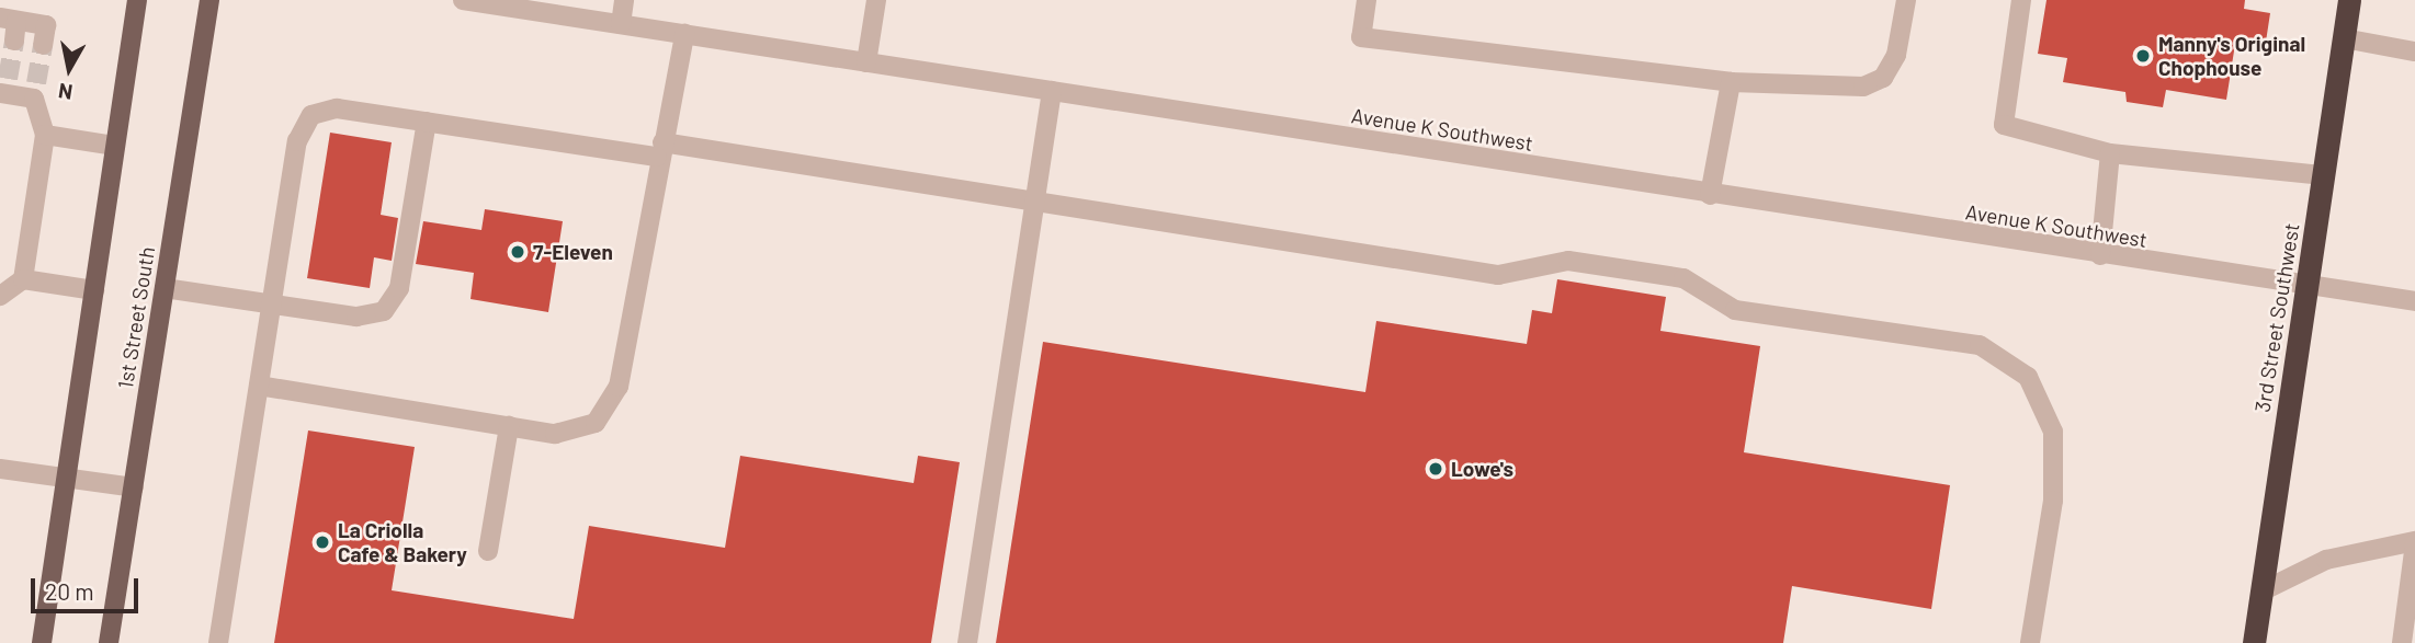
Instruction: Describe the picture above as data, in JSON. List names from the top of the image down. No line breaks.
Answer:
{"streets":{"highway":["3rd Street Southwest"],"main road":["1st Street South"],"street":["Avenue K Southwest"]},"crossings":[["Avenue K Southwest","3rd Street Southwest"]],"places":["Manny's Original Chophouse","7-Eleven","Lowe's","La Criolla Cafe & Bakery"],"scale_bar":"20 m","north":"bottom"}
